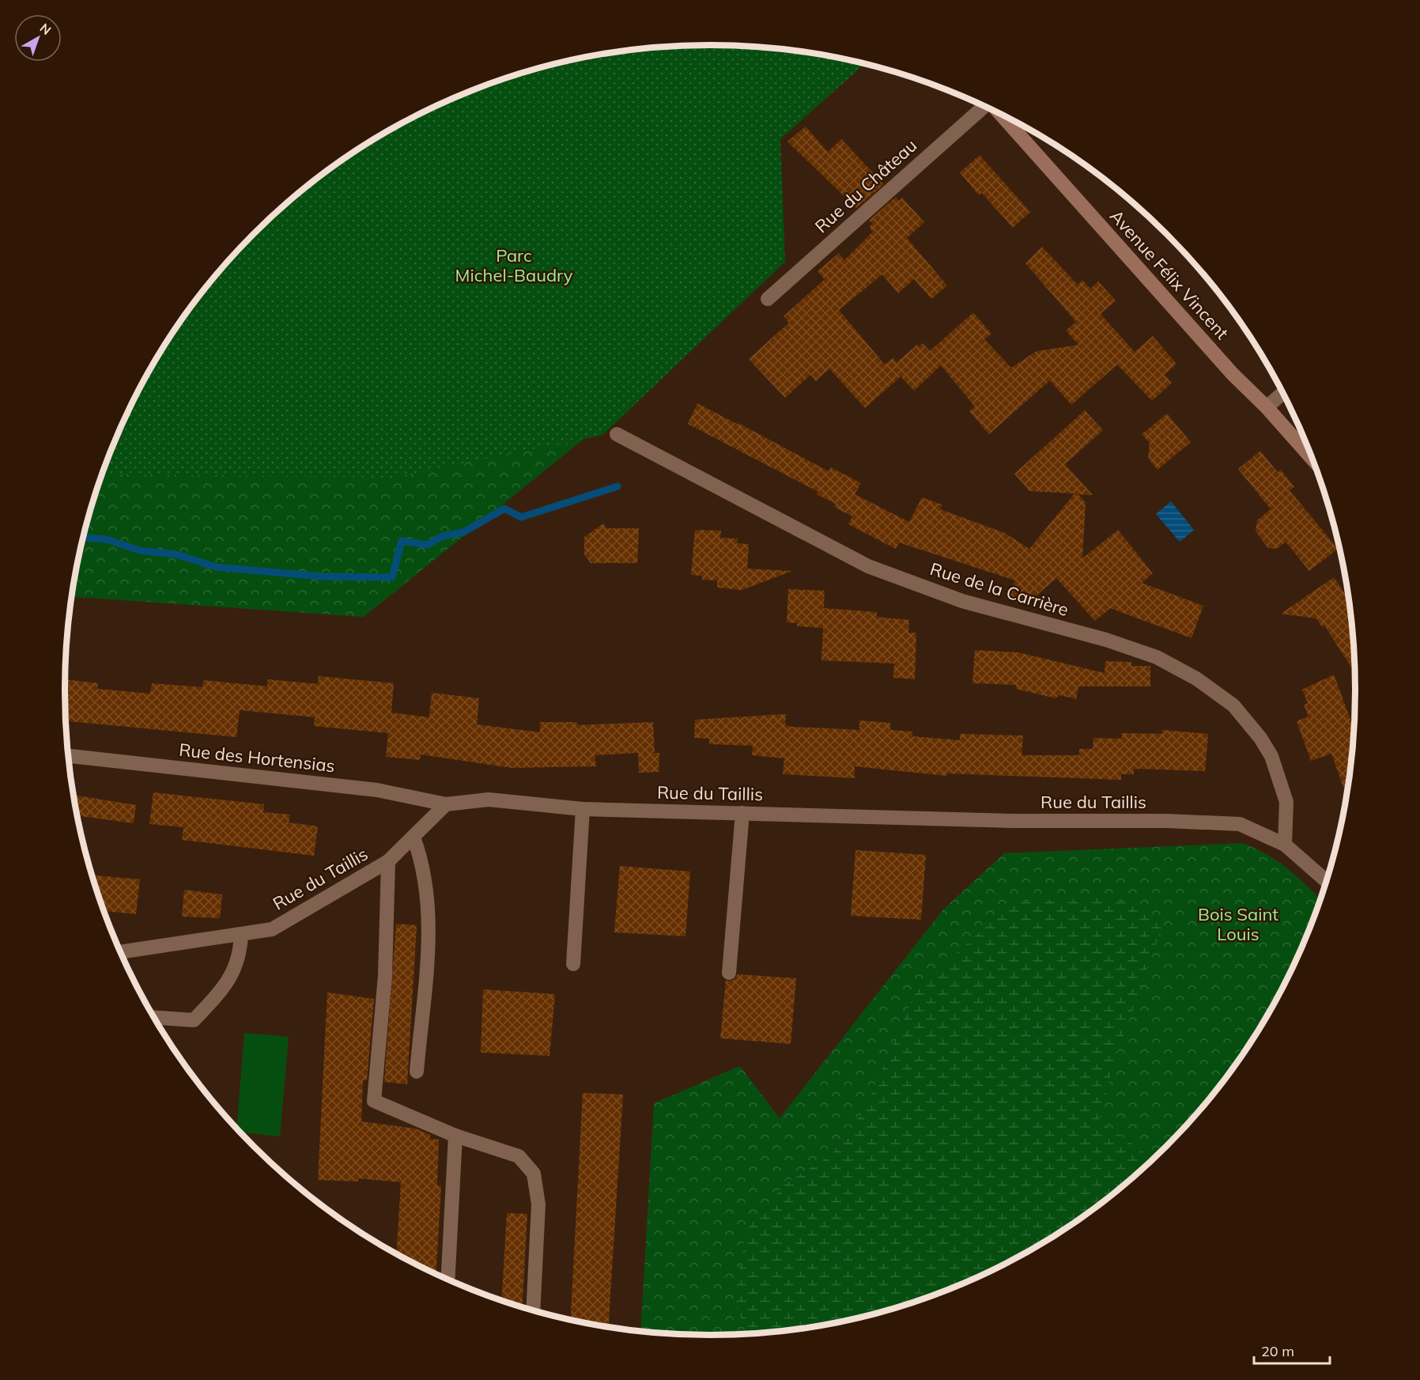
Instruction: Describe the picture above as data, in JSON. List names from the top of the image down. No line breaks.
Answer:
{"streets":{"street":["Rue du Château","Avenue Félix Vincent","Rue de la Carrière","Rue des Hortensias","Rue du Taillis"]},"crossings":[["Rue de la Carrière","Rue du Taillis"],["Rue des Hortensias","Rue du Taillis"]],"parks":["Parc Michel-Baudry","Bois Saint Louis"],"scale_bar":"20 m","north":"top right"}
